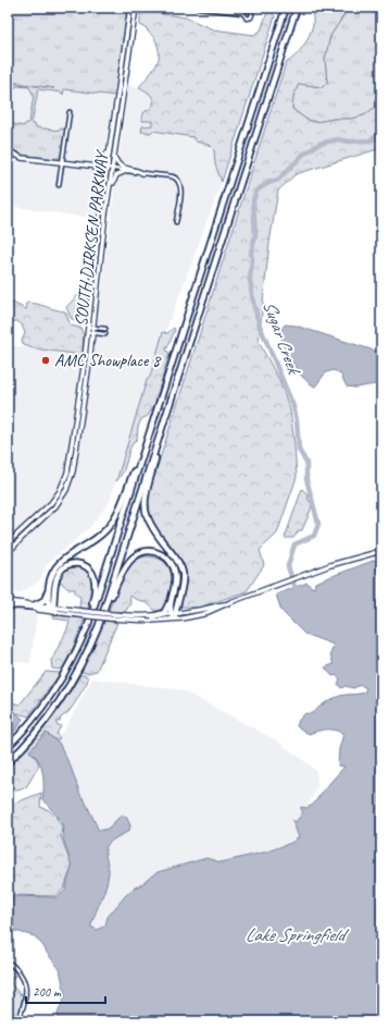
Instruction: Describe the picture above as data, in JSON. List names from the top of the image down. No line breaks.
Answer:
{"streets":{"main road":["SOUTH DIRKSEN PARKWAY"]},"water":["Sugar Creek","Lake Springfield"],"places":["AMC Showplace 8"],"scale_bar":"200 m"}
